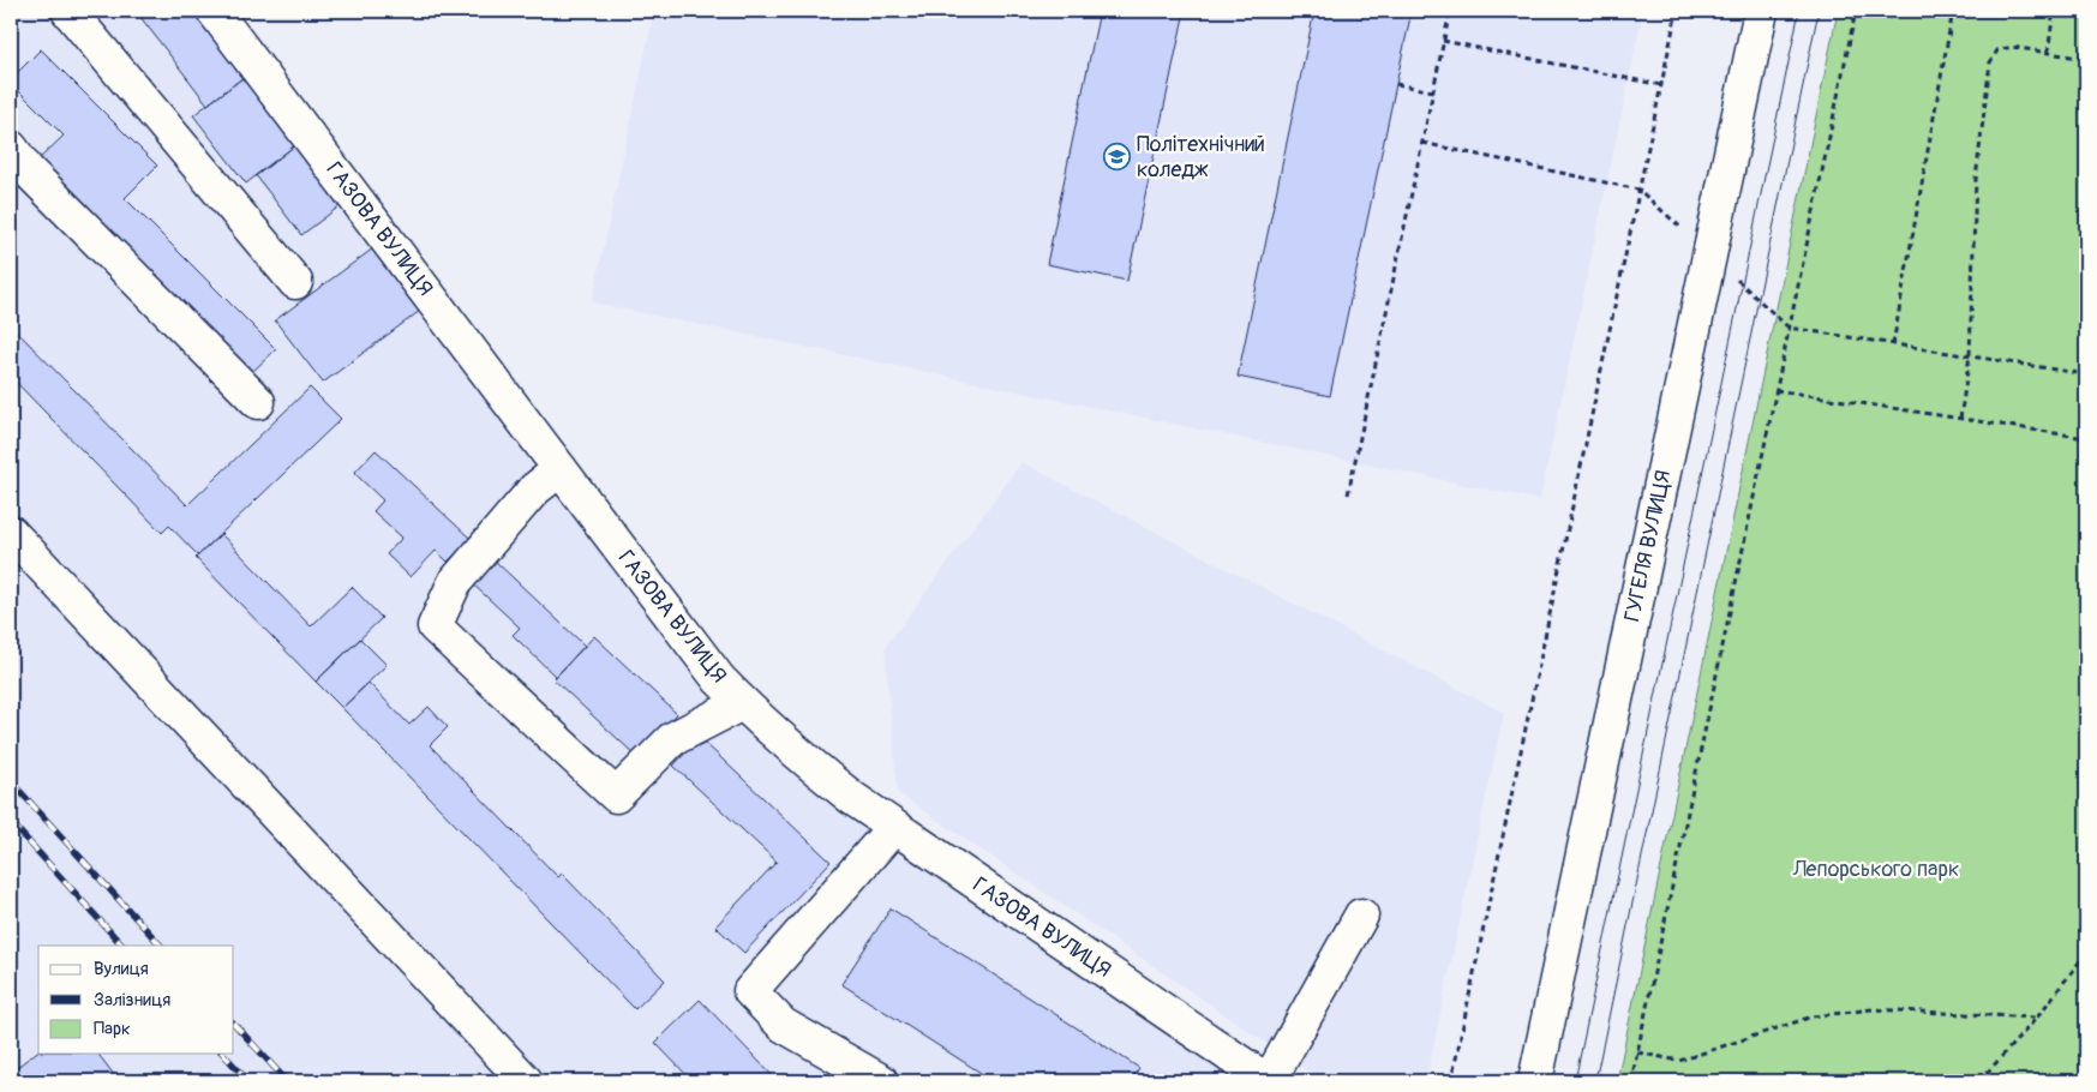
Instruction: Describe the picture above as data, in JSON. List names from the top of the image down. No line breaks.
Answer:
{"streets":{"street":["ГАЗОВА ВУЛИЦЯ","ГУГЕЛЯ ВУЛИЦЯ"]},"parks":["Лепорського парк"],"places":{"school or university":["Політехнічний коледж"]},"legend":["Вулиця","Залізниця","Парк"]}
